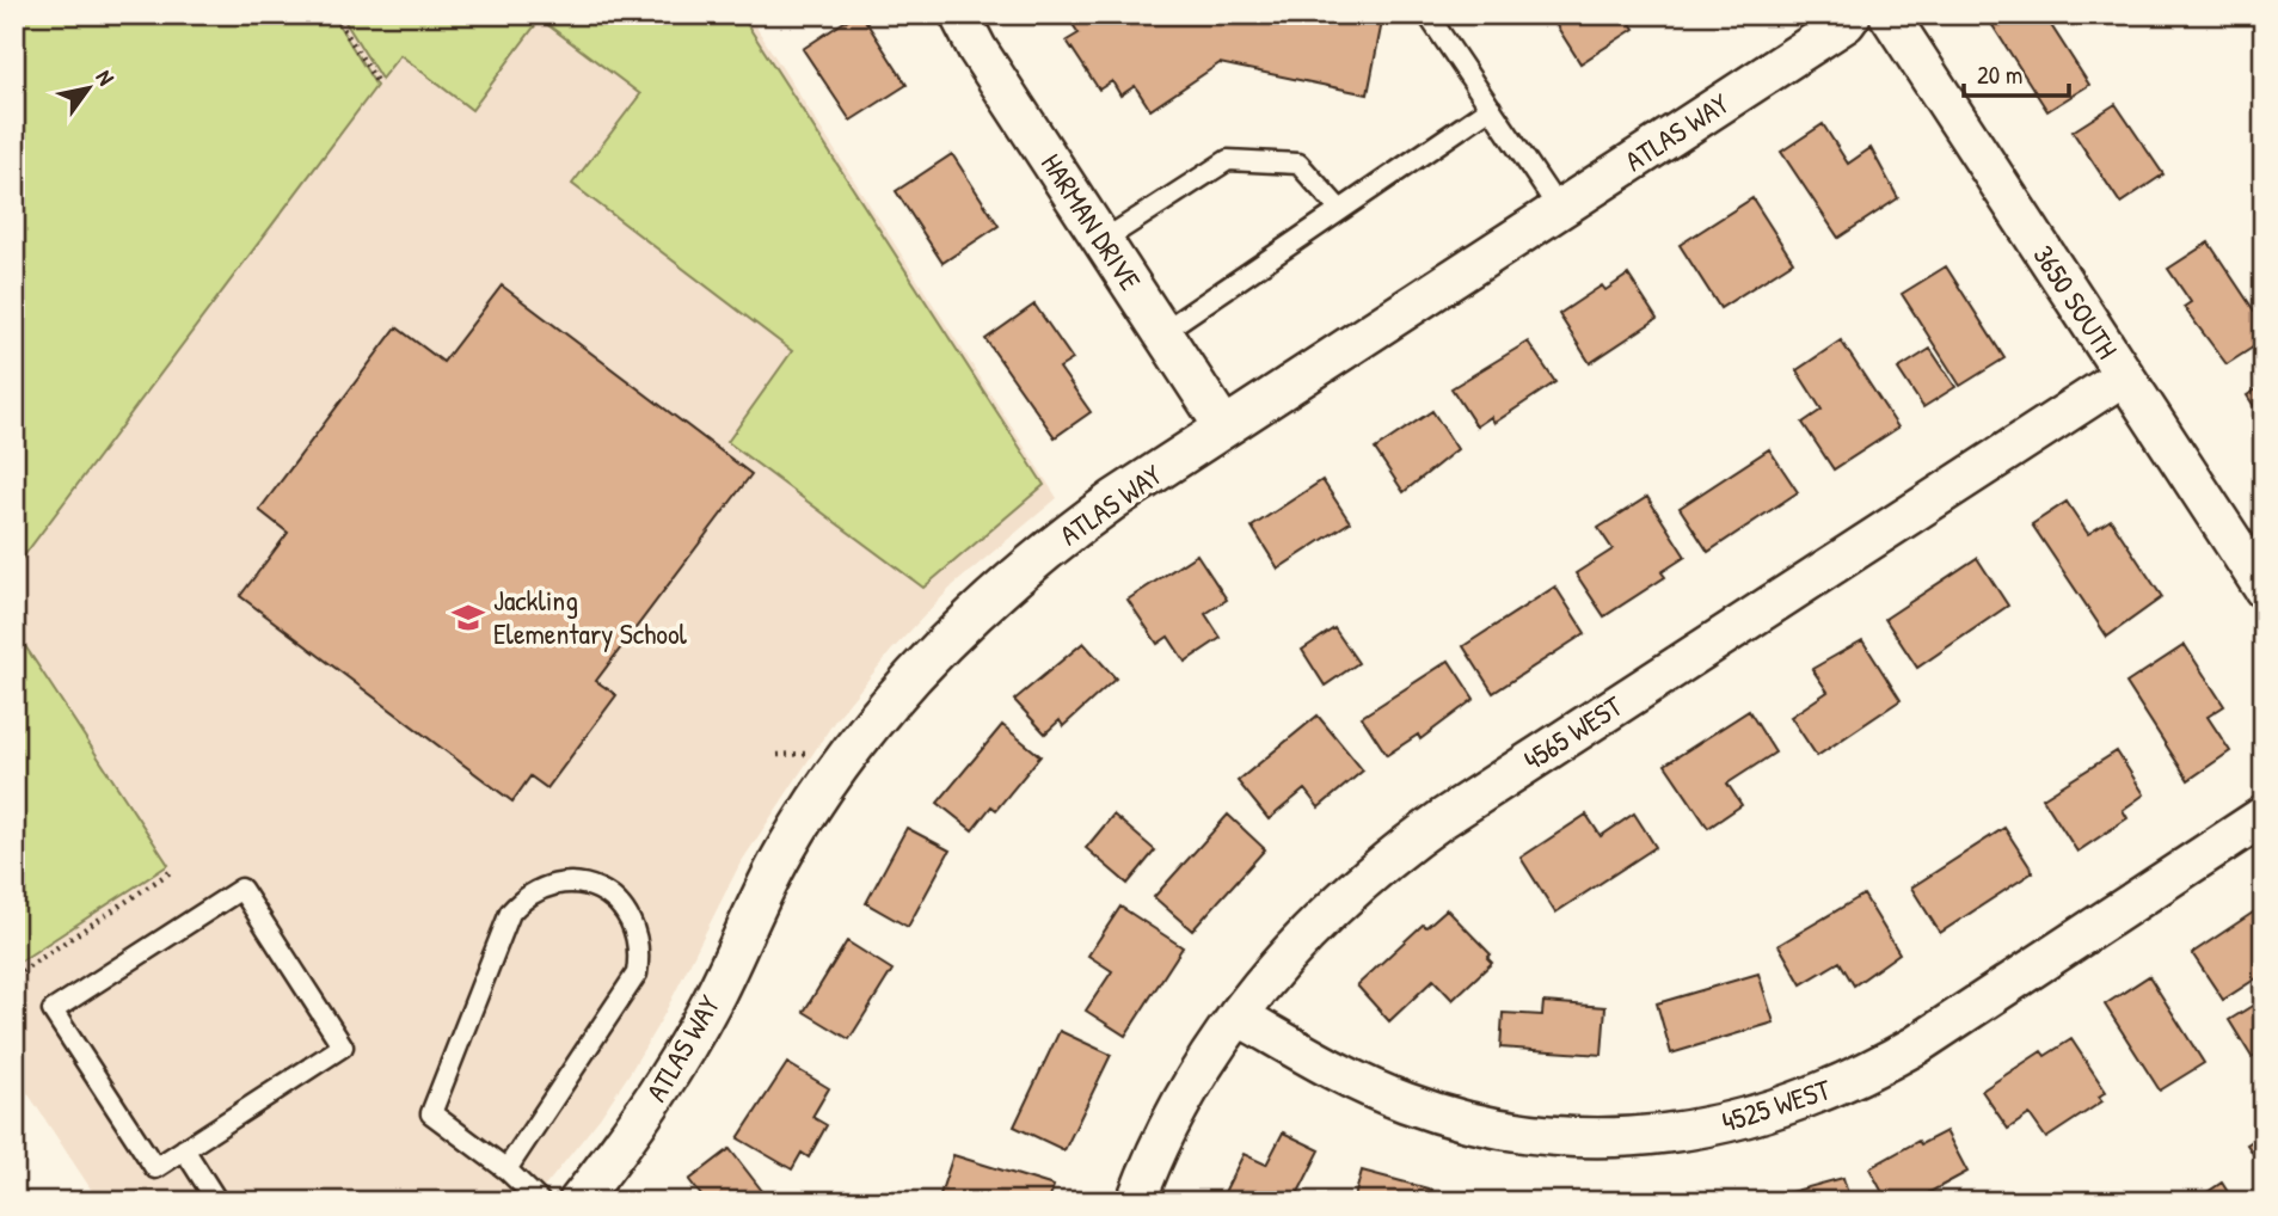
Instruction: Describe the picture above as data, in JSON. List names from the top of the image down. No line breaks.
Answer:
{"streets":{"street":["ATLAS WAY","HARMAN DRIVE","3650 SOUTH","4565 WEST","4525 WEST"]},"crossings":[["ATLAS WAY","HARMAN DRIVE"],["3650 SOUTH","4565 WEST"],["4565 WEST","4525 WEST"]],"places":{"school or university":["Jackling Elementary School"]},"scale_bar":"20 m","north":"top right"}
